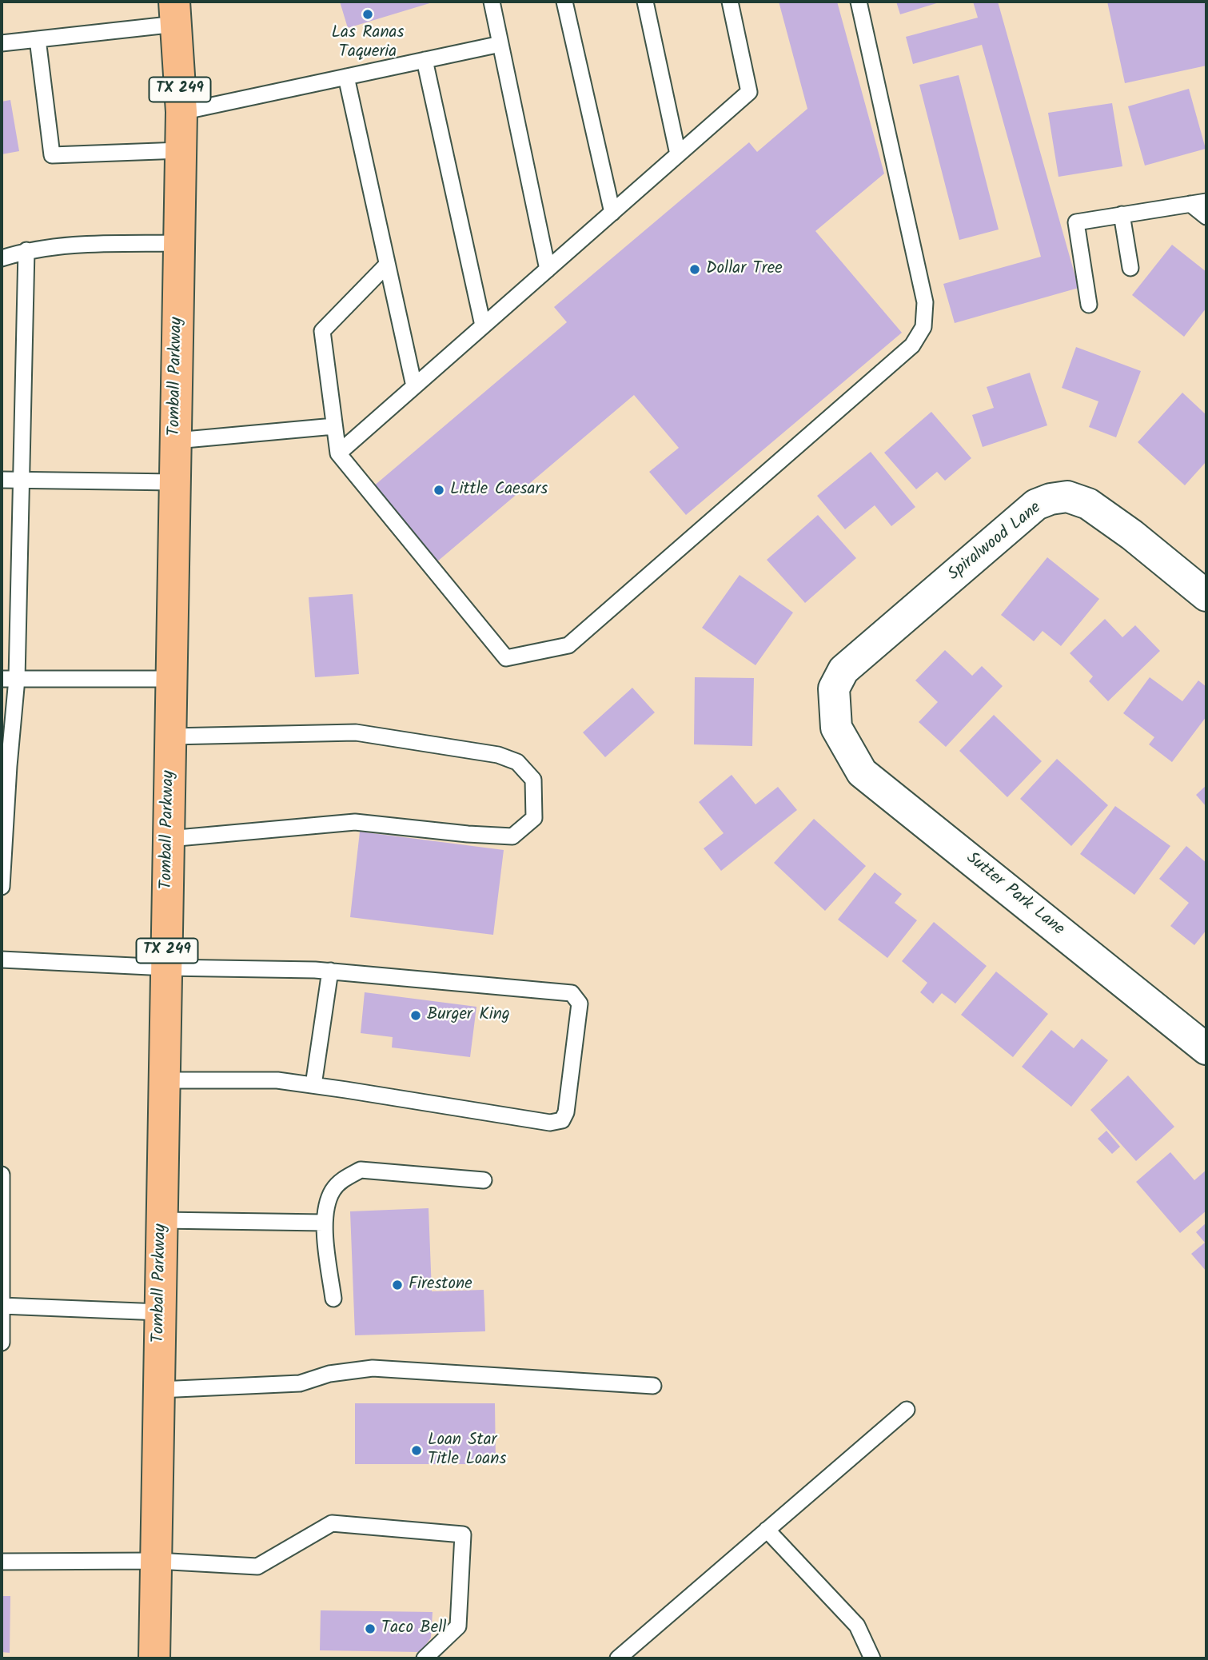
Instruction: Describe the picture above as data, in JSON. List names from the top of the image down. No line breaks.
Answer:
{"streets":{"main road":["TX 249","Tomball Parkway"],"street":["Spiralwood Lane","Sutter Park Lane"]},"crossings":[["Spiralwood Lane","Sutter Park Lane"]],"places":["Las Ranas Taqueria","Dollar Tree","Little Caesars","Burger King","Firestone","Loan Star Title Loans","Taco Bell"]}
